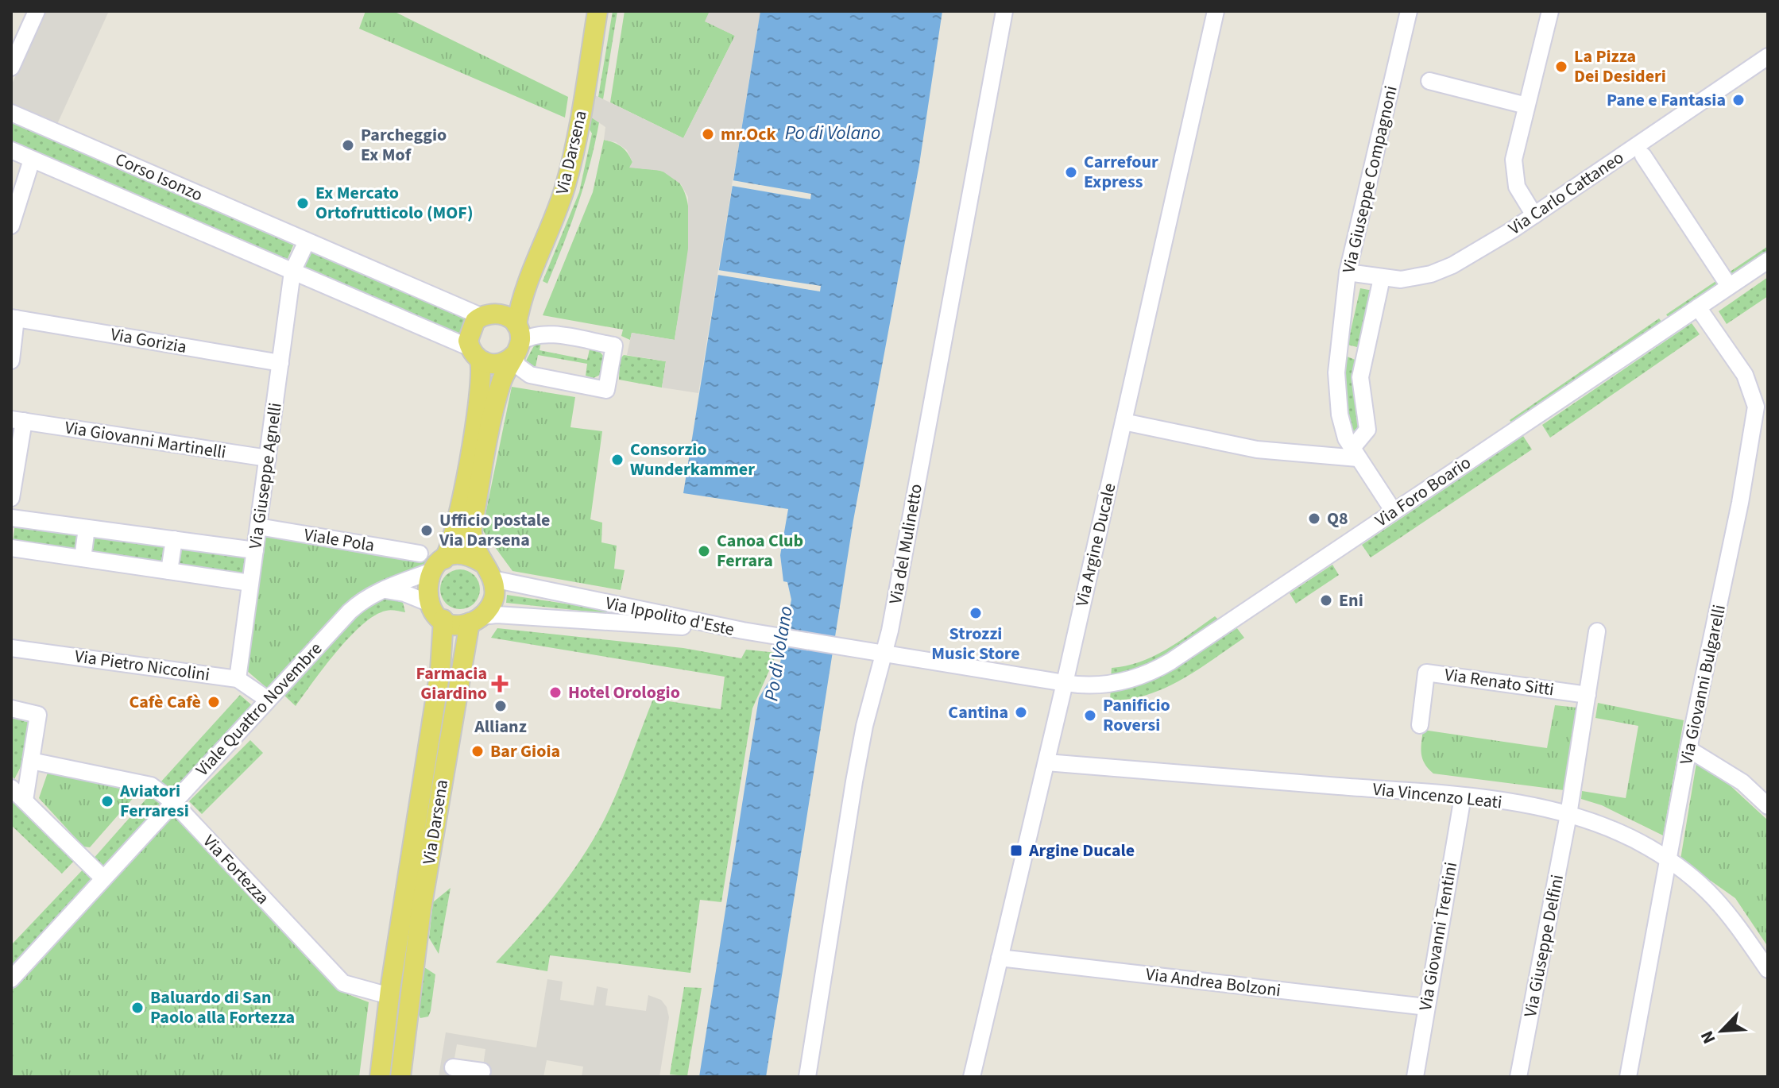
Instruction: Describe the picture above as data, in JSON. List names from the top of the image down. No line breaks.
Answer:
{"streets":{"main road":["Via Darsena"],"street":["Corso Isonzo","Via Giuseppe Compagnoni","Via Carlo Cattaneo","Via Gorizia","Via Giovanni Martinelli","Via Giuseppe Agnelli","Via Foro Boario","Viale Pola","Via del Mulinetto","Via Argine Ducale","Via Ippolito d'Este","Via Pietro Niccolini","Via Renato Sitti","Via Giovanni Bulgarelli","Viale Quattro Novembre","Via Vincenzo Leati","Via Fortezza","Via Giovanni Trentini","Via Giuseppe Delfini","Via Andrea Bolzoni"]},"crossings":[["Via Darsena","Corso Isonzo"],["Via Darsena","Via Ippolito d'Este"],["Via Darsena","Viale Quattro Novembre"],["Via Darsena","Via Fortezza"],["Corso Isonzo","Via Giuseppe Agnelli"],["Via Giuseppe Compagnoni","Via Carlo Cattaneo"],["Via Giuseppe Compagnoni","Via Foro Boario"],["Via Gorizia","Via Giuseppe Agnelli"],["Via Giovanni Martinelli","Via Giuseppe Agnelli"],["Via Giuseppe Agnelli","Viale Pola"],["Via Giuseppe Agnelli","Via Pietro Niccolini"],["Via Foro Boario","Via Argine Ducale"],["Via Foro Boario","Via Giovanni Bulgarelli"],["Via Argine Ducale","Via Vincenzo Leati"],["Via Argine Ducale","Via Andrea Bolzoni"],["Via Ippolito d'Este","Viale Quattro Novembre"],["Via Pietro Niccolini","Viale Quattro Novembre"],["Via Giovanni Bulgarelli","Via Vincenzo Leati"],["Viale Quattro Novembre","Via Fortezza"],["Via Vincenzo Leati","Via Giovanni Trentini"],["Via Vincenzo Leati","Via Giuseppe Delfini"],["Via Giovanni Trentini","Via Andrea Bolzoni"]],"water":["Po di Volano"],"places":{"other":["La Pizza Dei Desideri","Pane e Fantasia","mr.Ock","Parcheggio Ex Mof","Carrefour Express","Ex Mercato Ortofrutticolo (MOF)","Consorzio Wunderkammer","Q8","Ufficio postale Via Darsena","Canoa Club Ferrara","Eni","Strozzi Music Store","Hotel Orologio","Cafè Cafè","Allianz","Cantina","Panificio Roversi","Bar Gioia","Aviatori Ferraresi","Baluardo di San Paolo alla Fortezza"],"health":["Farmacia Giardino"],"transit":["Argine Ducale"]},"north":"bottom left"}
